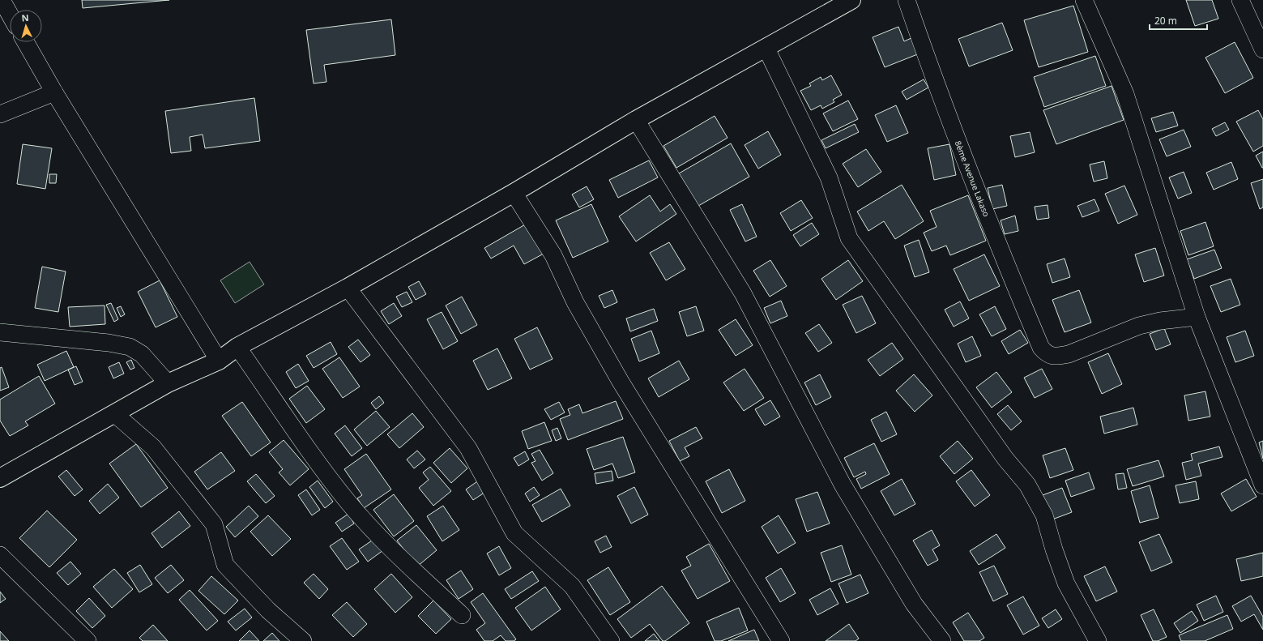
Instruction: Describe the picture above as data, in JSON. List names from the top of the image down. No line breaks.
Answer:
{"streets":{"street":["8ème Avenue Lakaso"]},"scale_bar":"20 m","north":"top"}
